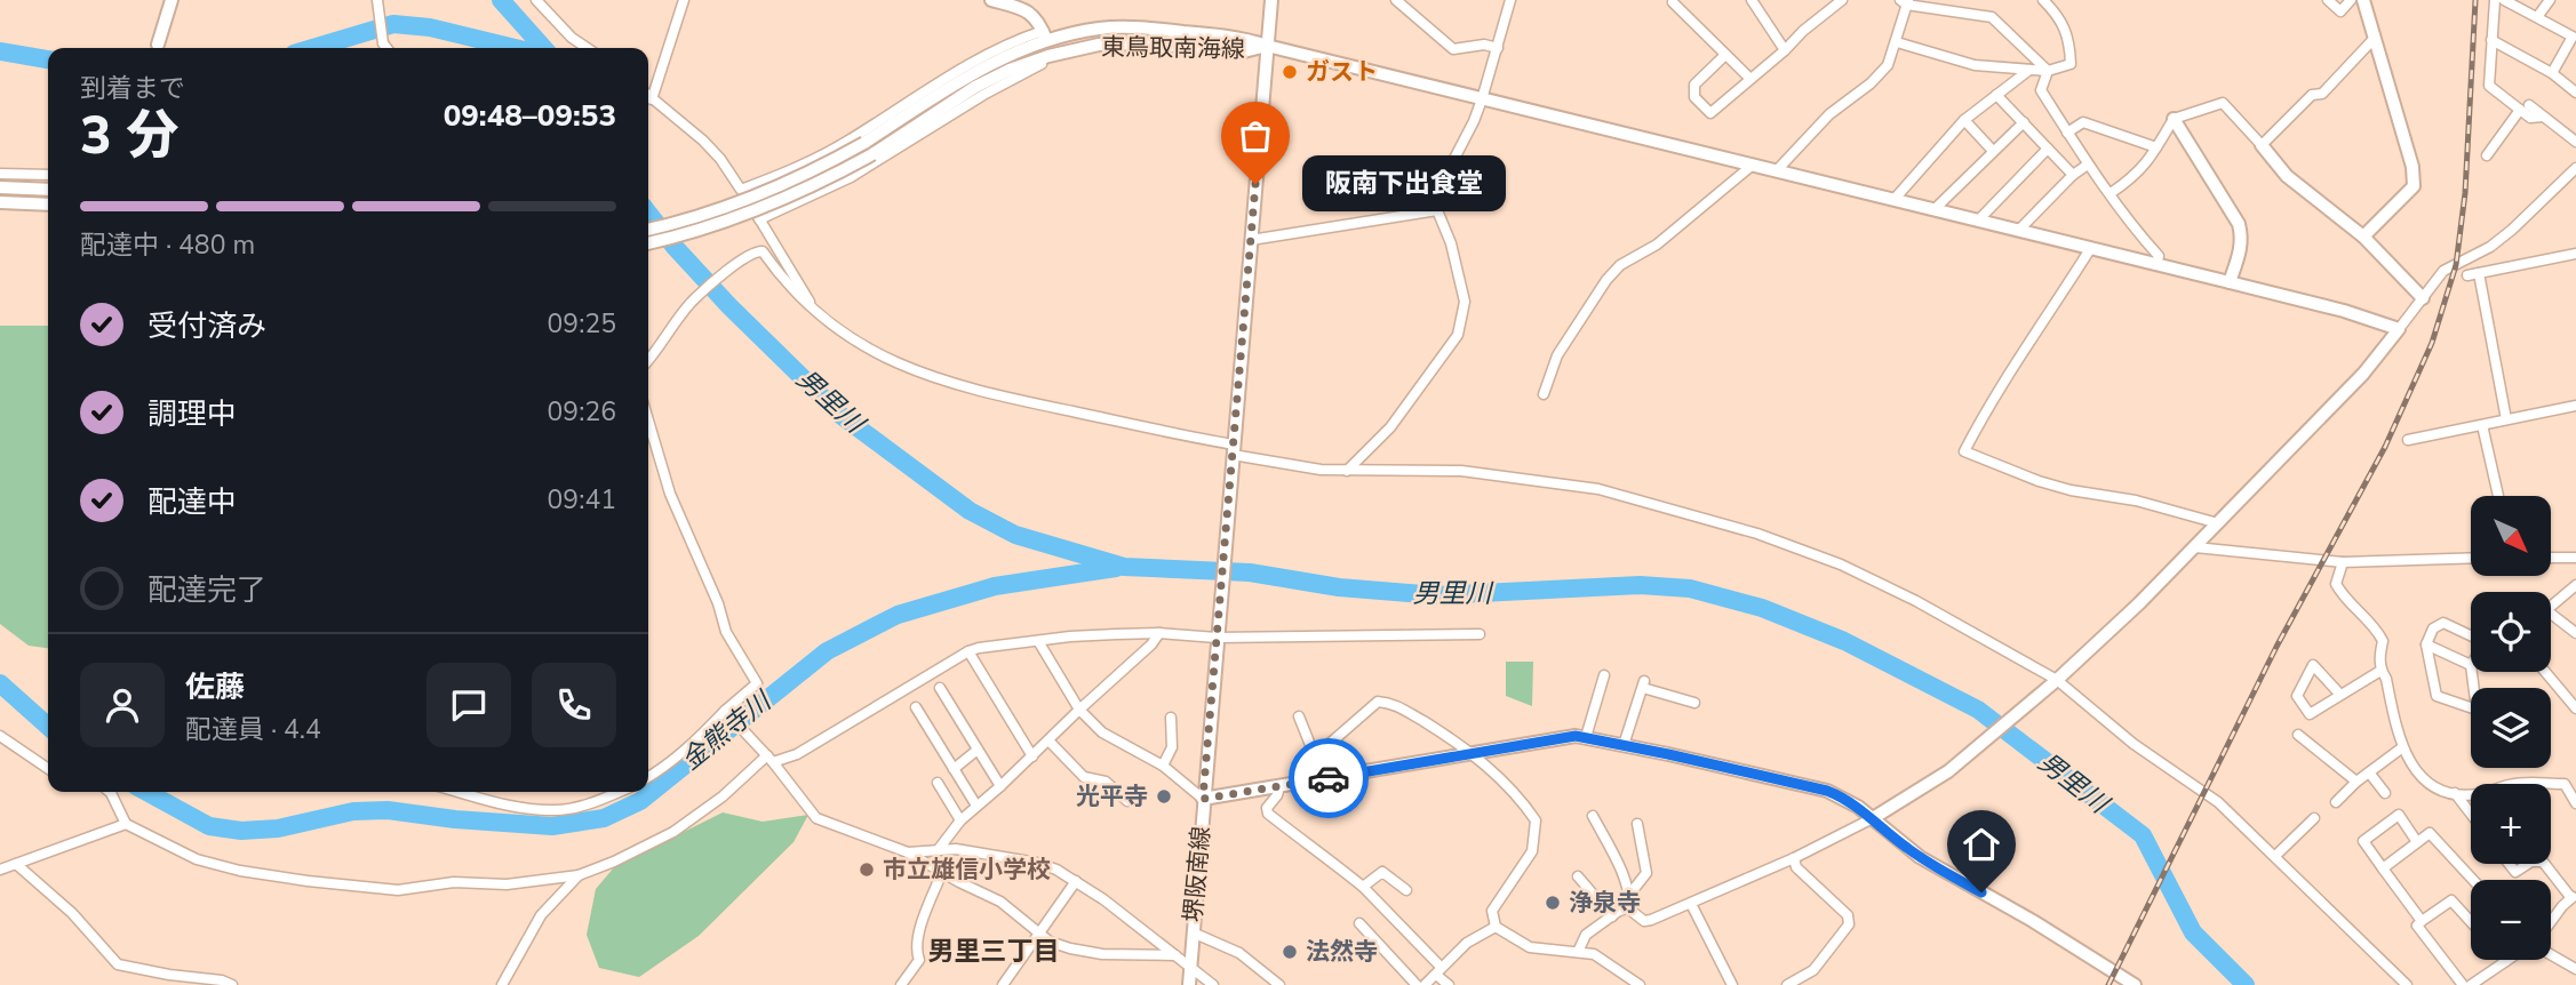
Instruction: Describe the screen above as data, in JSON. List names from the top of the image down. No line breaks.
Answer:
{"streets":{"main road":["東鳥取南海線","堺阪南線"]},"crossings":[["東鳥取南海線","堺阪南線"]],"districts":["男里三丁目"],"water":["男里川","金熊寺川"],"places":["ガスト","阪南下出食堂","光平寺","市立雄信小学校","浄泉寺","法然寺"],"north":"bottom right","page":{"heading":["3 分","到着まで","09:48–09:53"],"panel":["佐藤","配達員 · 4.4"],"bubble":"阪南下出食堂","bar":"配達中 · 480 m","list":[["受付済み","09:25"],["調理中","09:26"],["配達中","09:41"],"配達完了"],"map_buttons":["+","−"]}}
